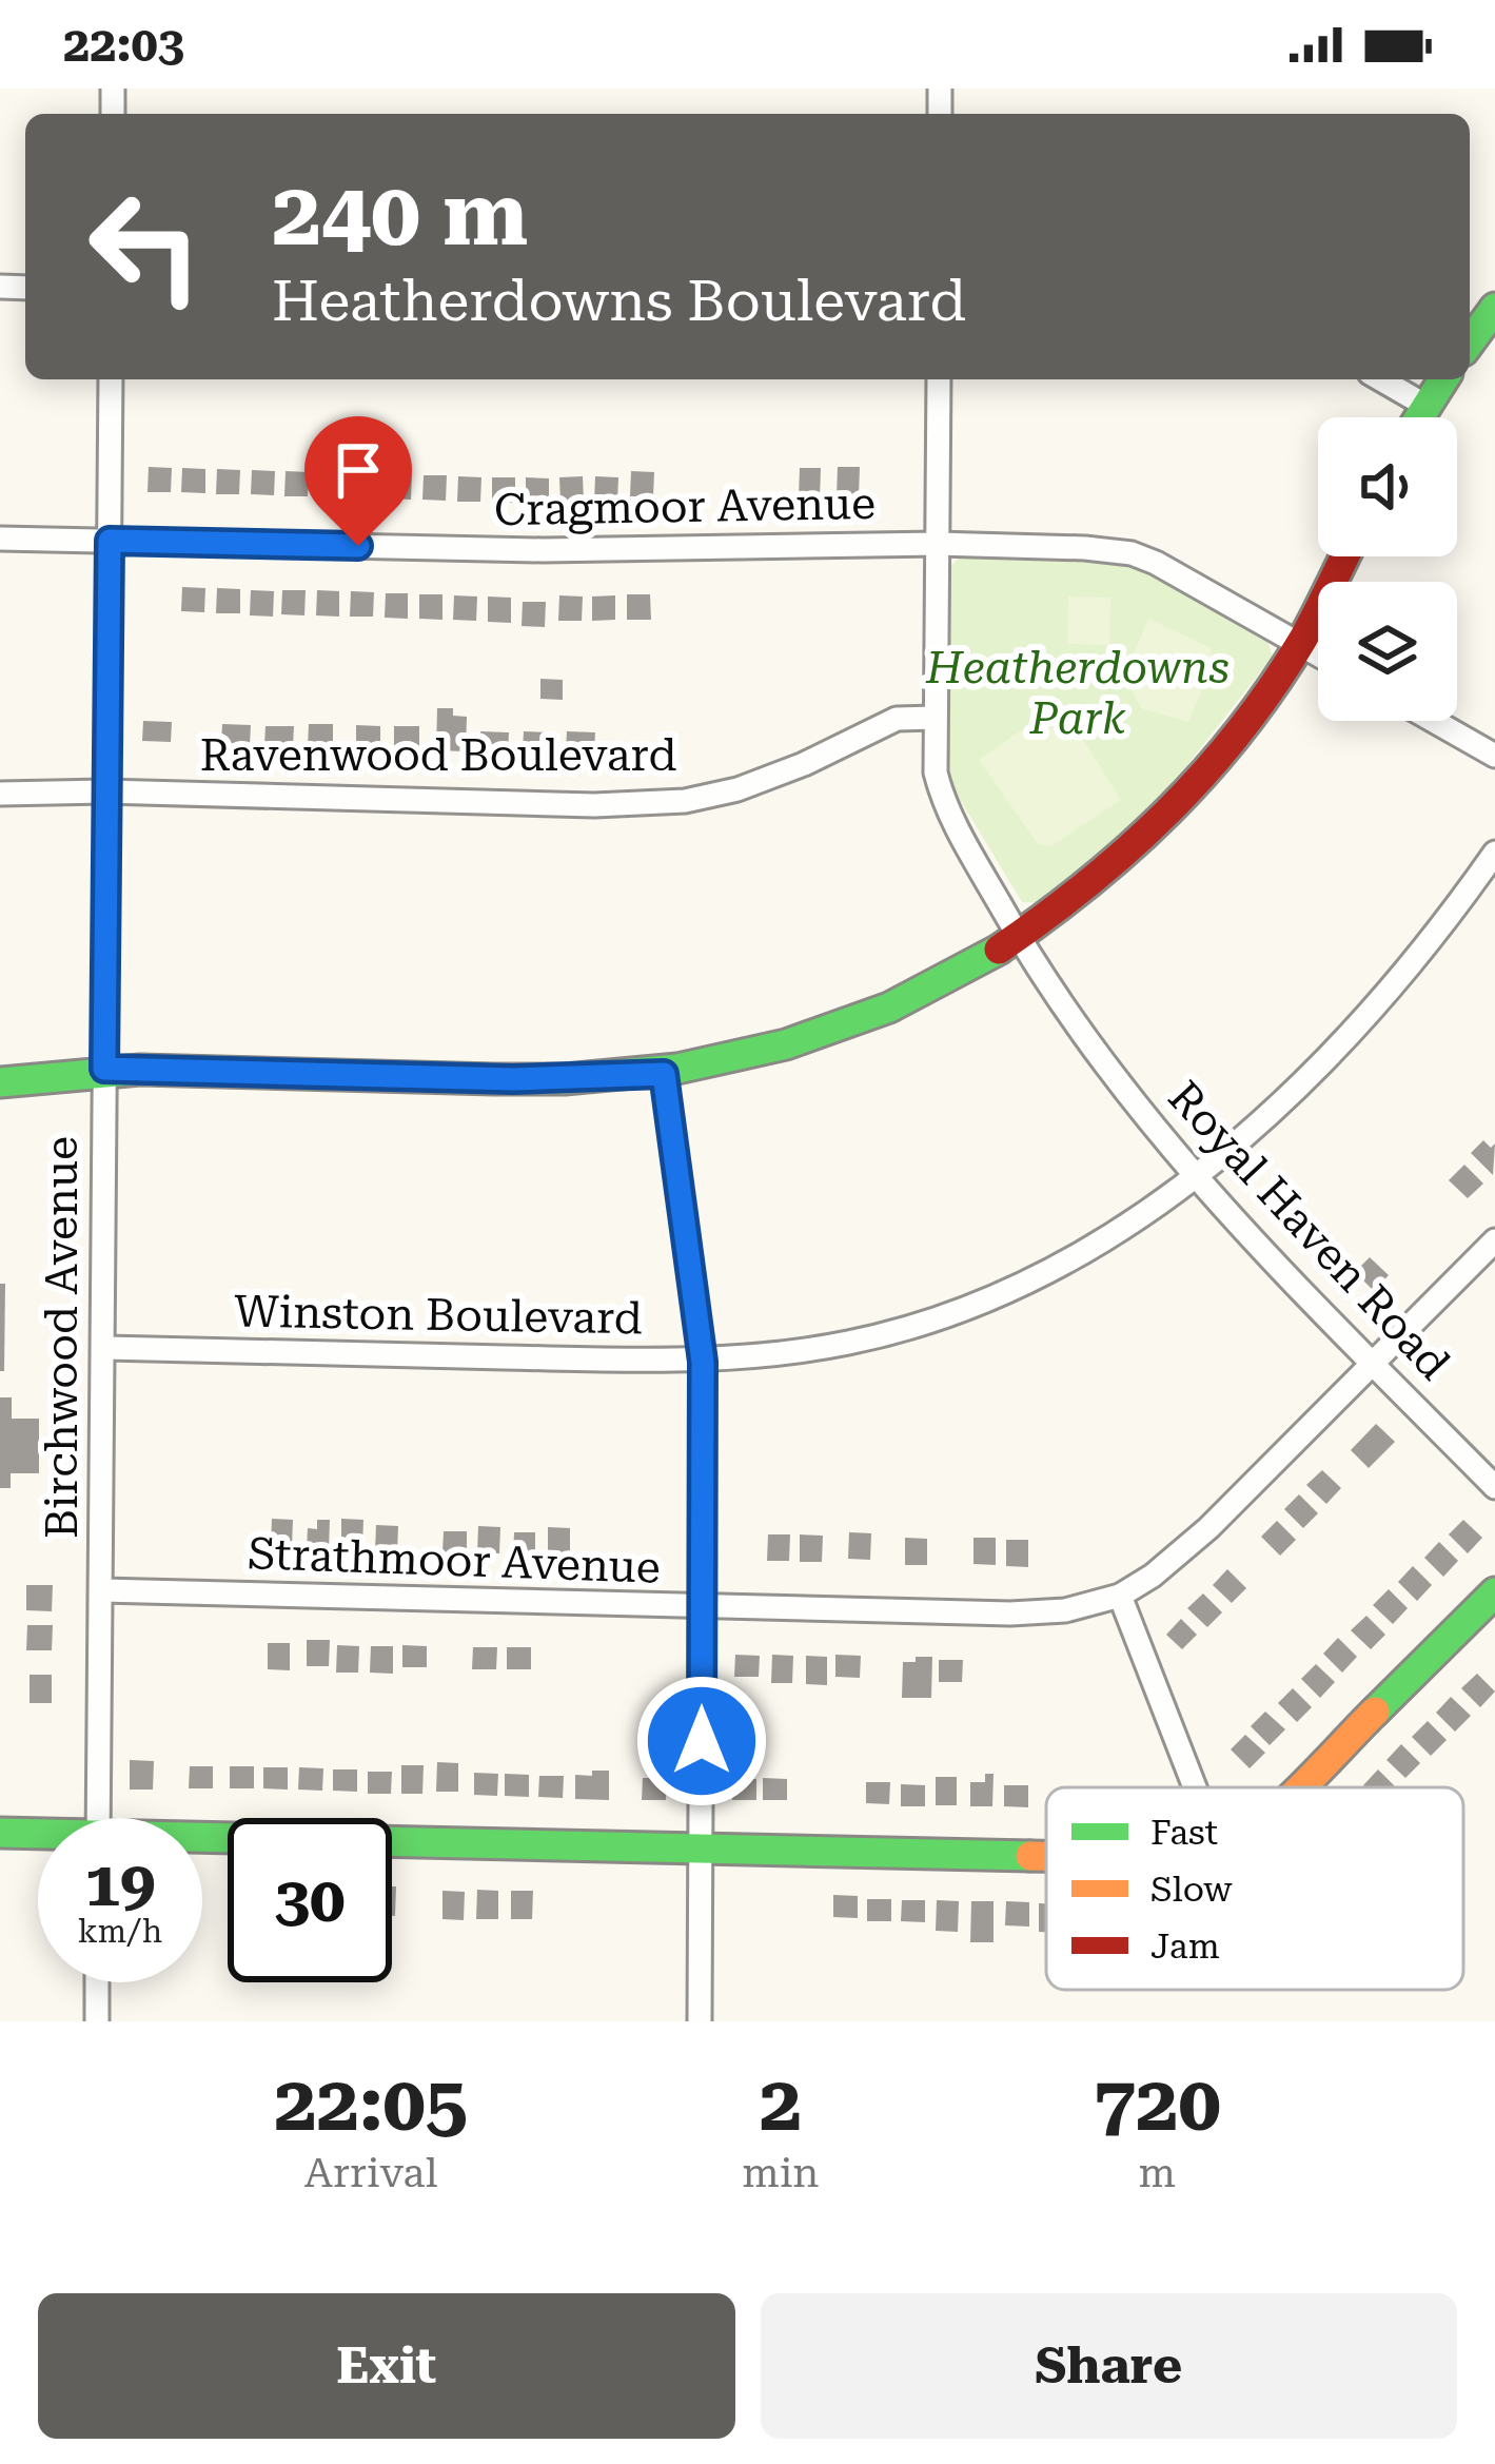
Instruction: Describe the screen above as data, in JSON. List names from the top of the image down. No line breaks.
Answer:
{"streets":{"street":["Cragmoor Avenue","Ravenwood Boulevard","Royal Haven Road","Winston Boulevard","Birchwood Avenue","Strathmoor Avenue"]},"crossings":[["Cragmoor Avenue","Royal Haven Road"],["Cragmoor Avenue","Birchwood Avenue"],["Ravenwood Boulevard","Royal Haven Road"],["Ravenwood Boulevard","Birchwood Avenue"],["Royal Haven Road","Winston Boulevard"],["Royal Haven Road","Strathmoor Avenue"],["Winston Boulevard","Birchwood Avenue"],["Birchwood Avenue","Strathmoor Avenue"]],"parks":["Heatherdowns Park"],"legend":["Fast","Slow","Jam"],"page":{"status":"22:03","turn":["240 m","Heatherdowns Boulevard"],"speed":"19 km/h","limit":"30","eta":["22:05","Arrival","2","min","720","m"],"buttons":["Exit","Share"]}}
